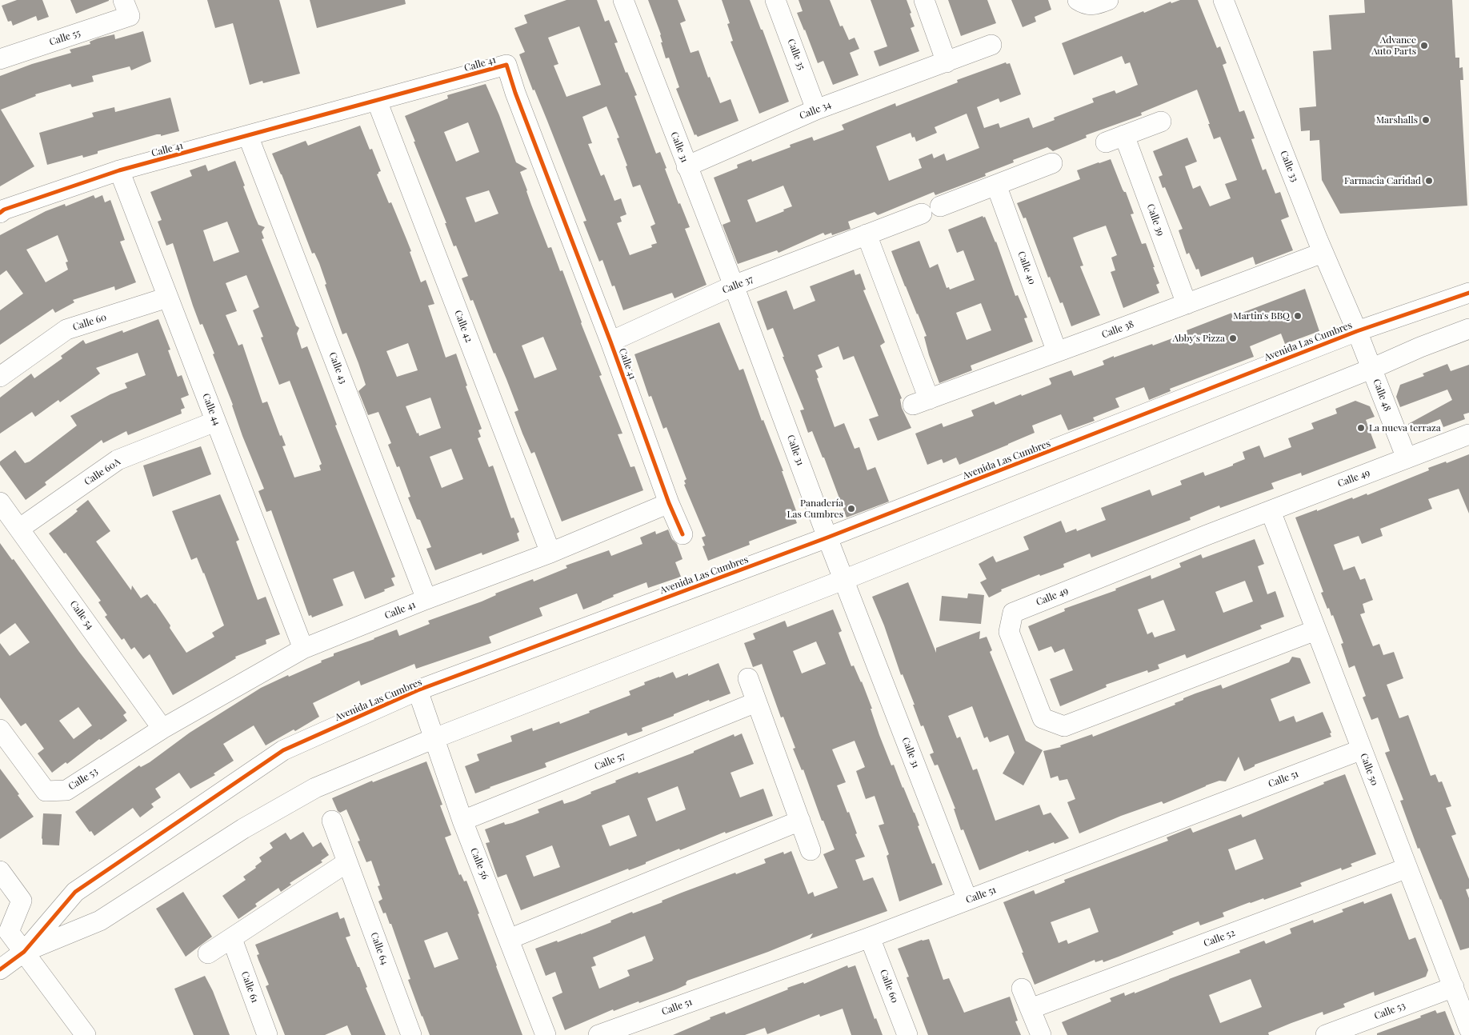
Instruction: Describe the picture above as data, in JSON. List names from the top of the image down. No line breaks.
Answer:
{"streets":{"street":["Calle 55","Calle 35","Calle 41","Calle 34","Calle 31","Calle 33","Calle 39","Calle 40","Calle 37","Calle 60","Calle 42","Calle 38","Avenida Las Cumbres","Calle 43","Calle 48","Calle 44","Calle 60A","Calle 49","Calle 54","Calle 57","Calle 50","Calle 53","Calle 51","Calle 56","Calle 52","Calle 64","Calle 61"]},"crossings":[["Calle 35","Calle 34"],["Calle 41","Calle 37"],["Calle 41","Calle 42"],["Calle 41","Calle 43"],["Calle 41","Calle 44"],["Calle 41","Calle 54"],["Calle 41","Calle 53"],["Calle 34","Calle 31"],["Calle 31","Calle 37"],["Calle 31","Avenida Las Cumbres"],["Calle 31","Calle 51"],["Calle 33","Calle 38"],["Calle 33","Avenida Las Cumbres"],["Calle 33","Calle 48"],["Calle 39","Calle 38"],["Calle 40","Calle 38"],["Calle 37","Calle 38"],["Calle 60","Calle 44"],["Calle 60","Calle 51"],["Avenida Las Cumbres","Calle 48"],["Avenida Las Cumbres","Calle 56"],["Calle 48","Calle 49"],["Calle 44","Calle 60A"],["Calle 60A","Calle 54"],["Calle 49","Calle 50"],["Calle 54","Calle 53"],["Calle 57","Calle 56"],["Calle 50","Calle 53"],["Calle 50","Calle 51"],["Calle 50","Calle 52"]],"places":["Advance Auto Parts","Marshalls","Farmacia Caridad","Martin's BBQ","Abby's Pizza","La nueva terraza","Panadería Las Cumbres"]}
